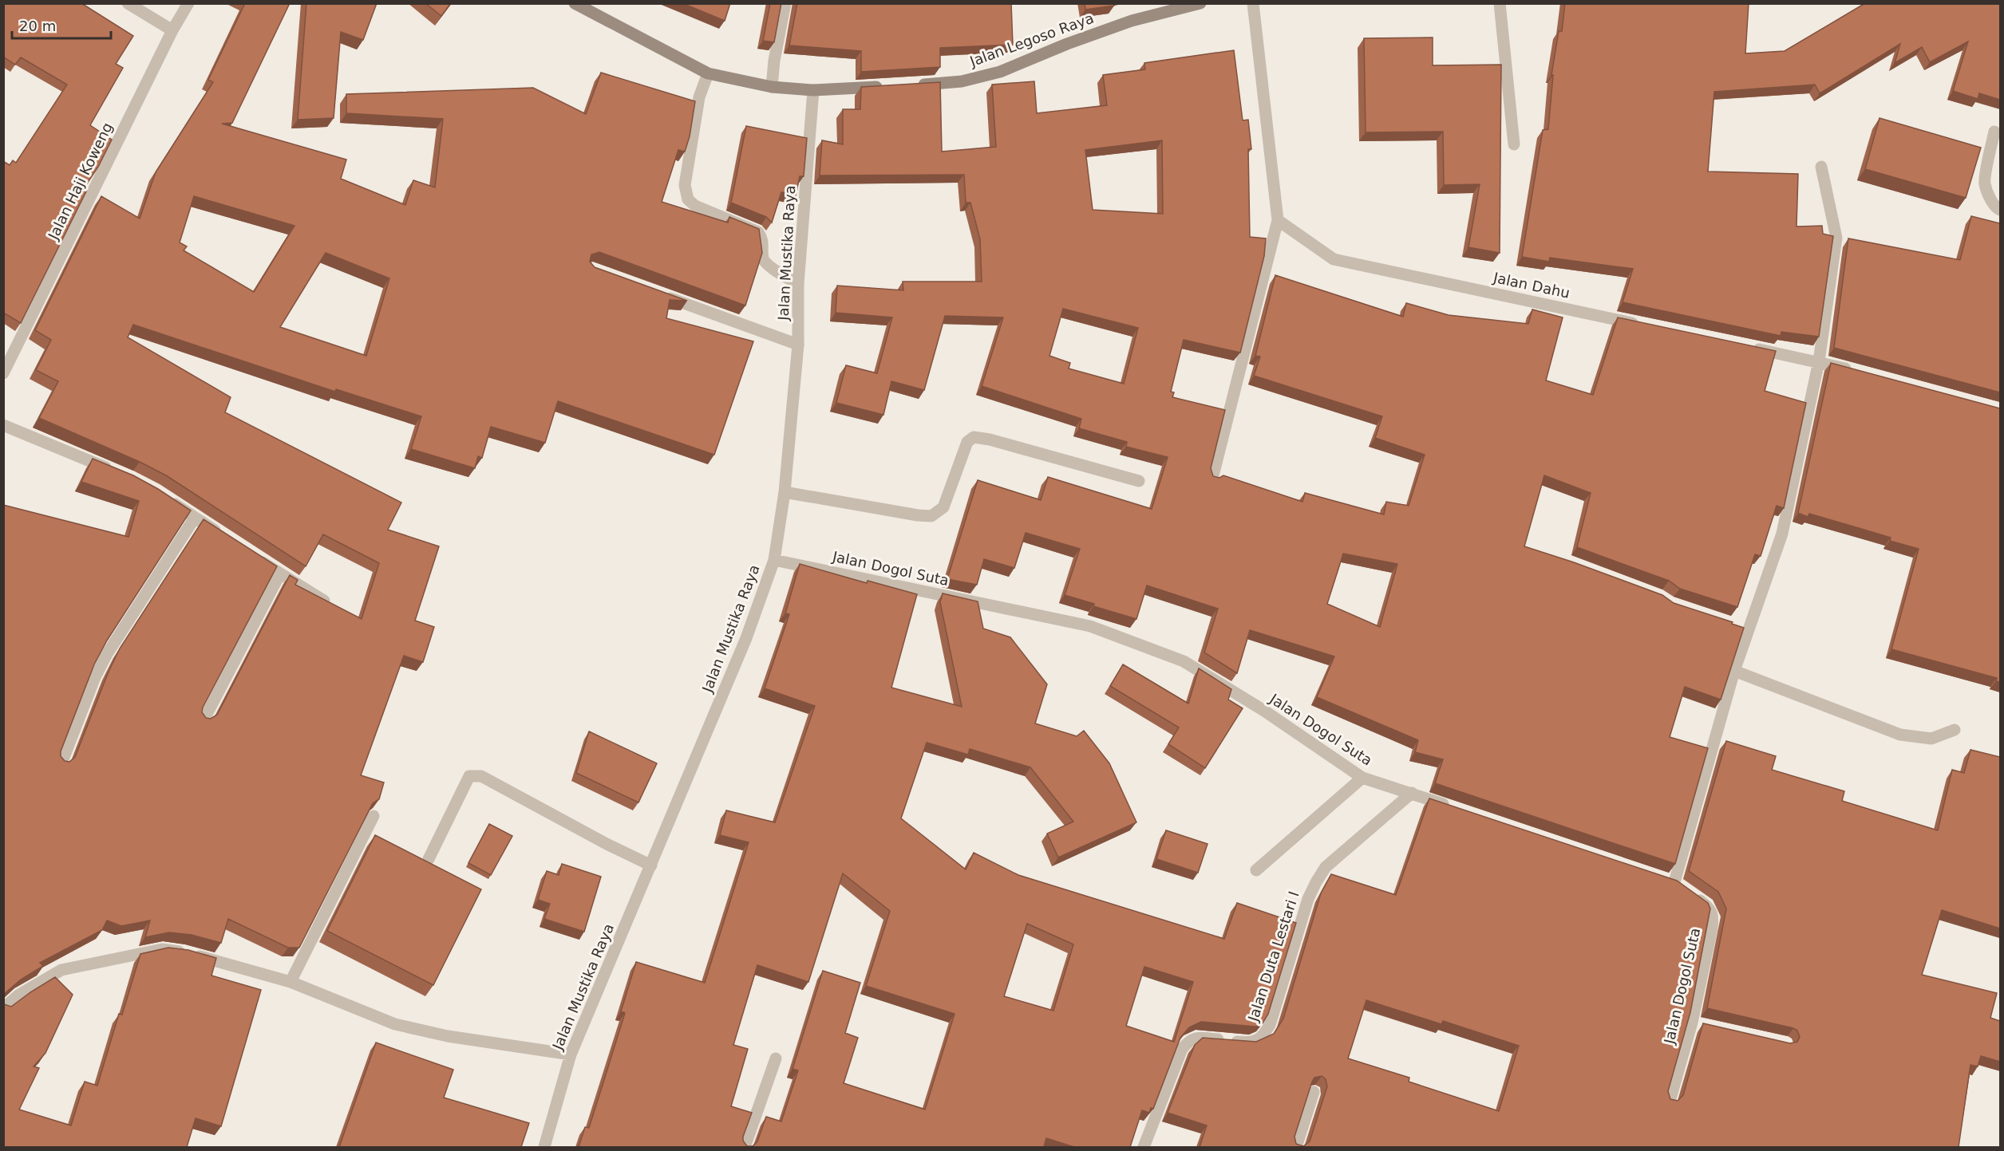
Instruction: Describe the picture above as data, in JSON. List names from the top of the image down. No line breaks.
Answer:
{"streets":{"street":["Jalan Legoso Raya","Jalan Haji Koweng","Jalan Mustika Raya","Jalan Dahu","Jalan Dogol Suta","Jalan Duta Lestari I"]},"crossings":[["Jalan Mustika Raya","Jalan Dogol Suta"],["Jalan Dogol Suta","Jalan Duta Lestari I"]],"scale_bar":"20 m"}
